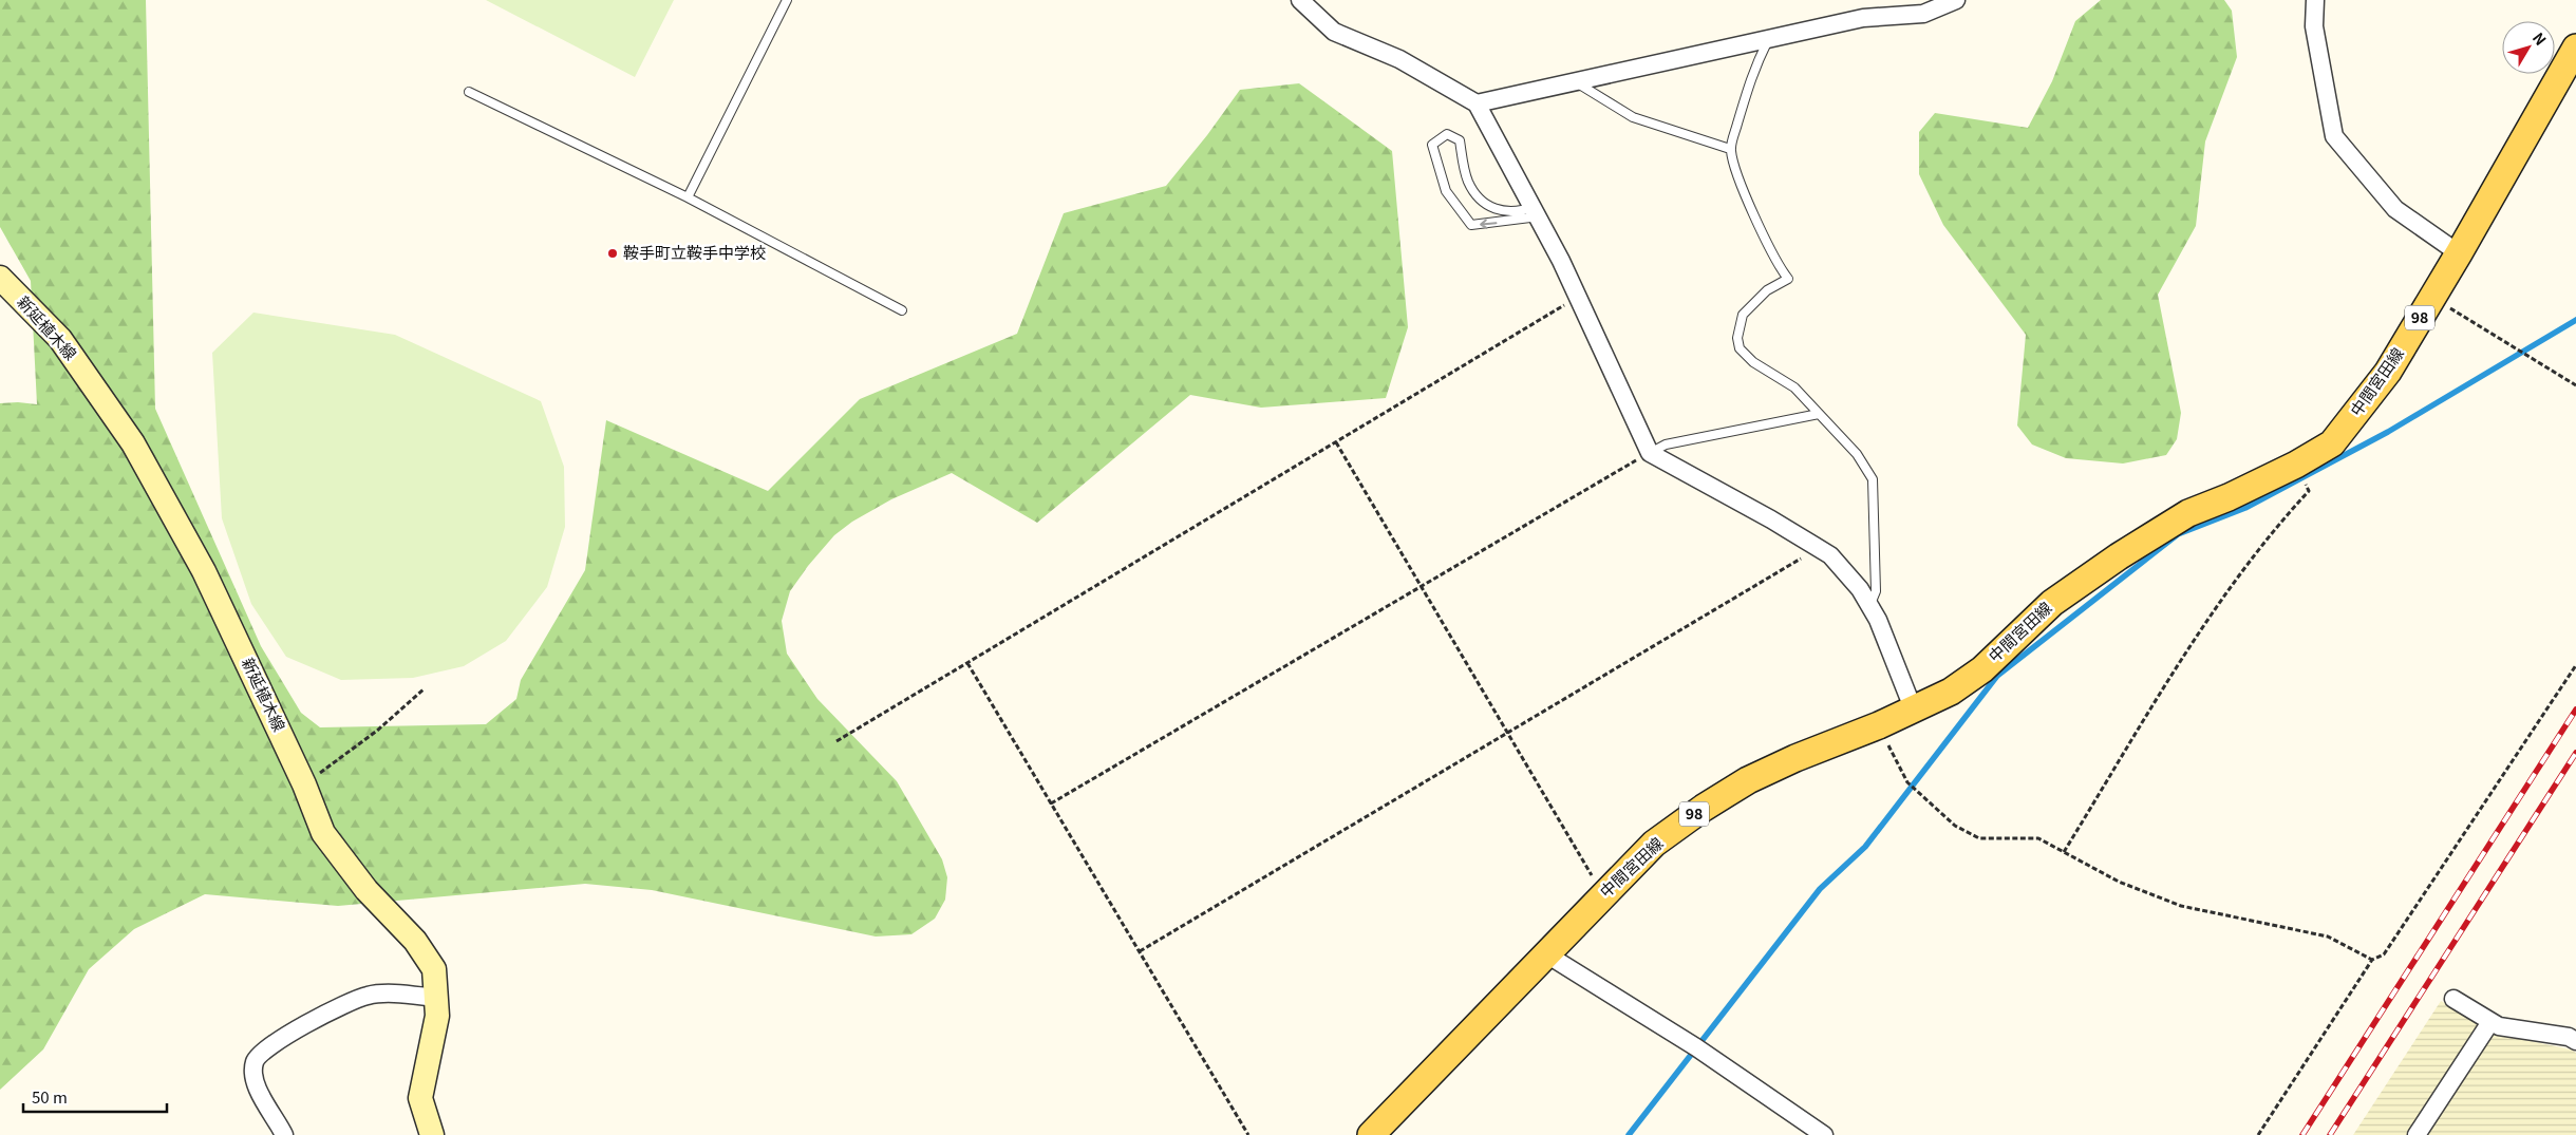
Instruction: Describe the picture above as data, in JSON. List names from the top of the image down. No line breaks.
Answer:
{"streets":{"main road":["98","新延植木線","中間宮田線"]},"places":["鞍手町立鞍手中学校"],"scale_bar":"50 m","north":"top right"}
